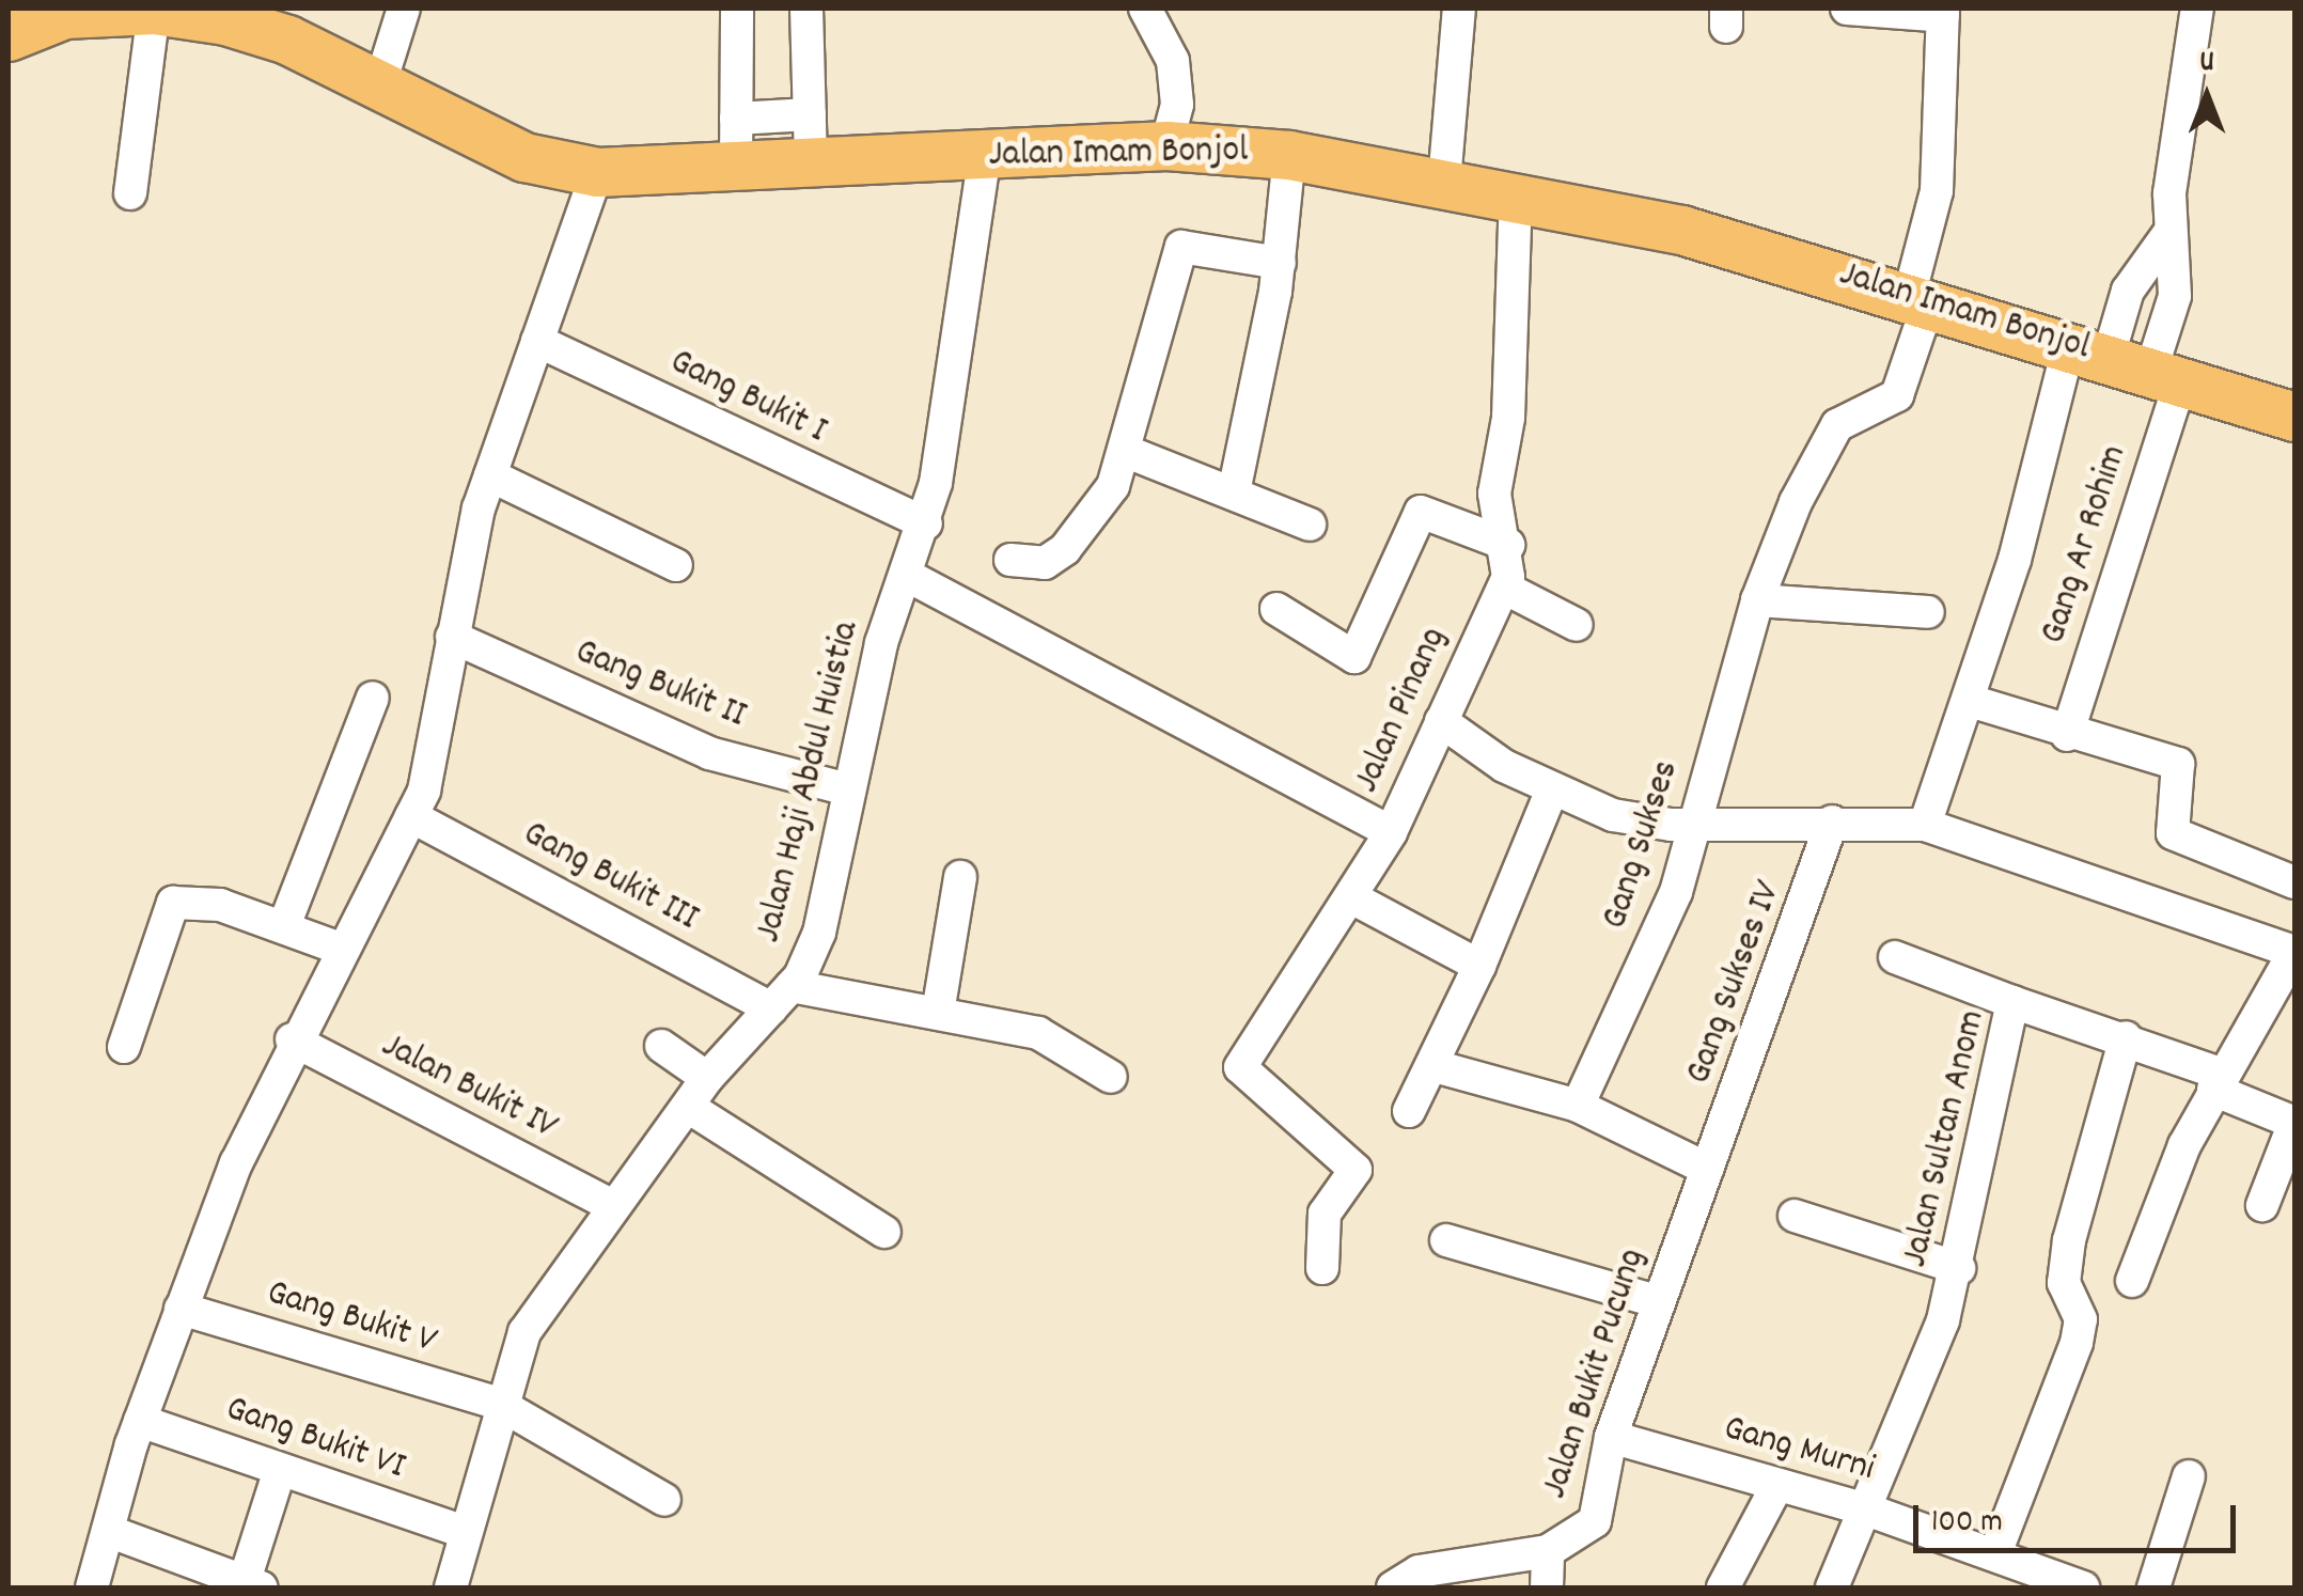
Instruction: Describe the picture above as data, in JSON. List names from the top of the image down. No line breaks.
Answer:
{"streets":{"highway":["Jalan Imam Bonjol"],"street":["Gang Bukit I","Gang Ar Rohim","Gang Bukit II","Jalan Pinang","Jalan Haji Abdul Huistia","Gang Sukses","Gang Bukit III","Gang Sukses IV","Jalan Bukit IV","Jalan Sultan Anom","Gang Bukit V","Jalan Bukit Pucung","Gang Bukit VI","Gang Murni"]},"crossings":[["Jalan Imam Bonjol","Gang Ar Rohim"],["Jalan Imam Bonjol","Jalan Pinang"],["Jalan Imam Bonjol","Jalan Haji Abdul Huistia"],["Jalan Imam Bonjol","Gang Sukses"],["Gang Bukit I","Jalan Haji Abdul Huistia"],["Gang Bukit II","Jalan Haji Abdul Huistia"],["Jalan Haji Abdul Huistia","Gang Bukit III"],["Jalan Haji Abdul Huistia","Jalan Bukit IV"],["Jalan Haji Abdul Huistia","Gang Bukit V"],["Jalan Haji Abdul Huistia","Gang Bukit VI"],["Gang Sukses IV","Jalan Bukit Pucung"],["Jalan Sultan Anom","Gang Murni"],["Jalan Bukit Pucung","Gang Murni"]],"scale_bar":"100 m","north":"top"}
